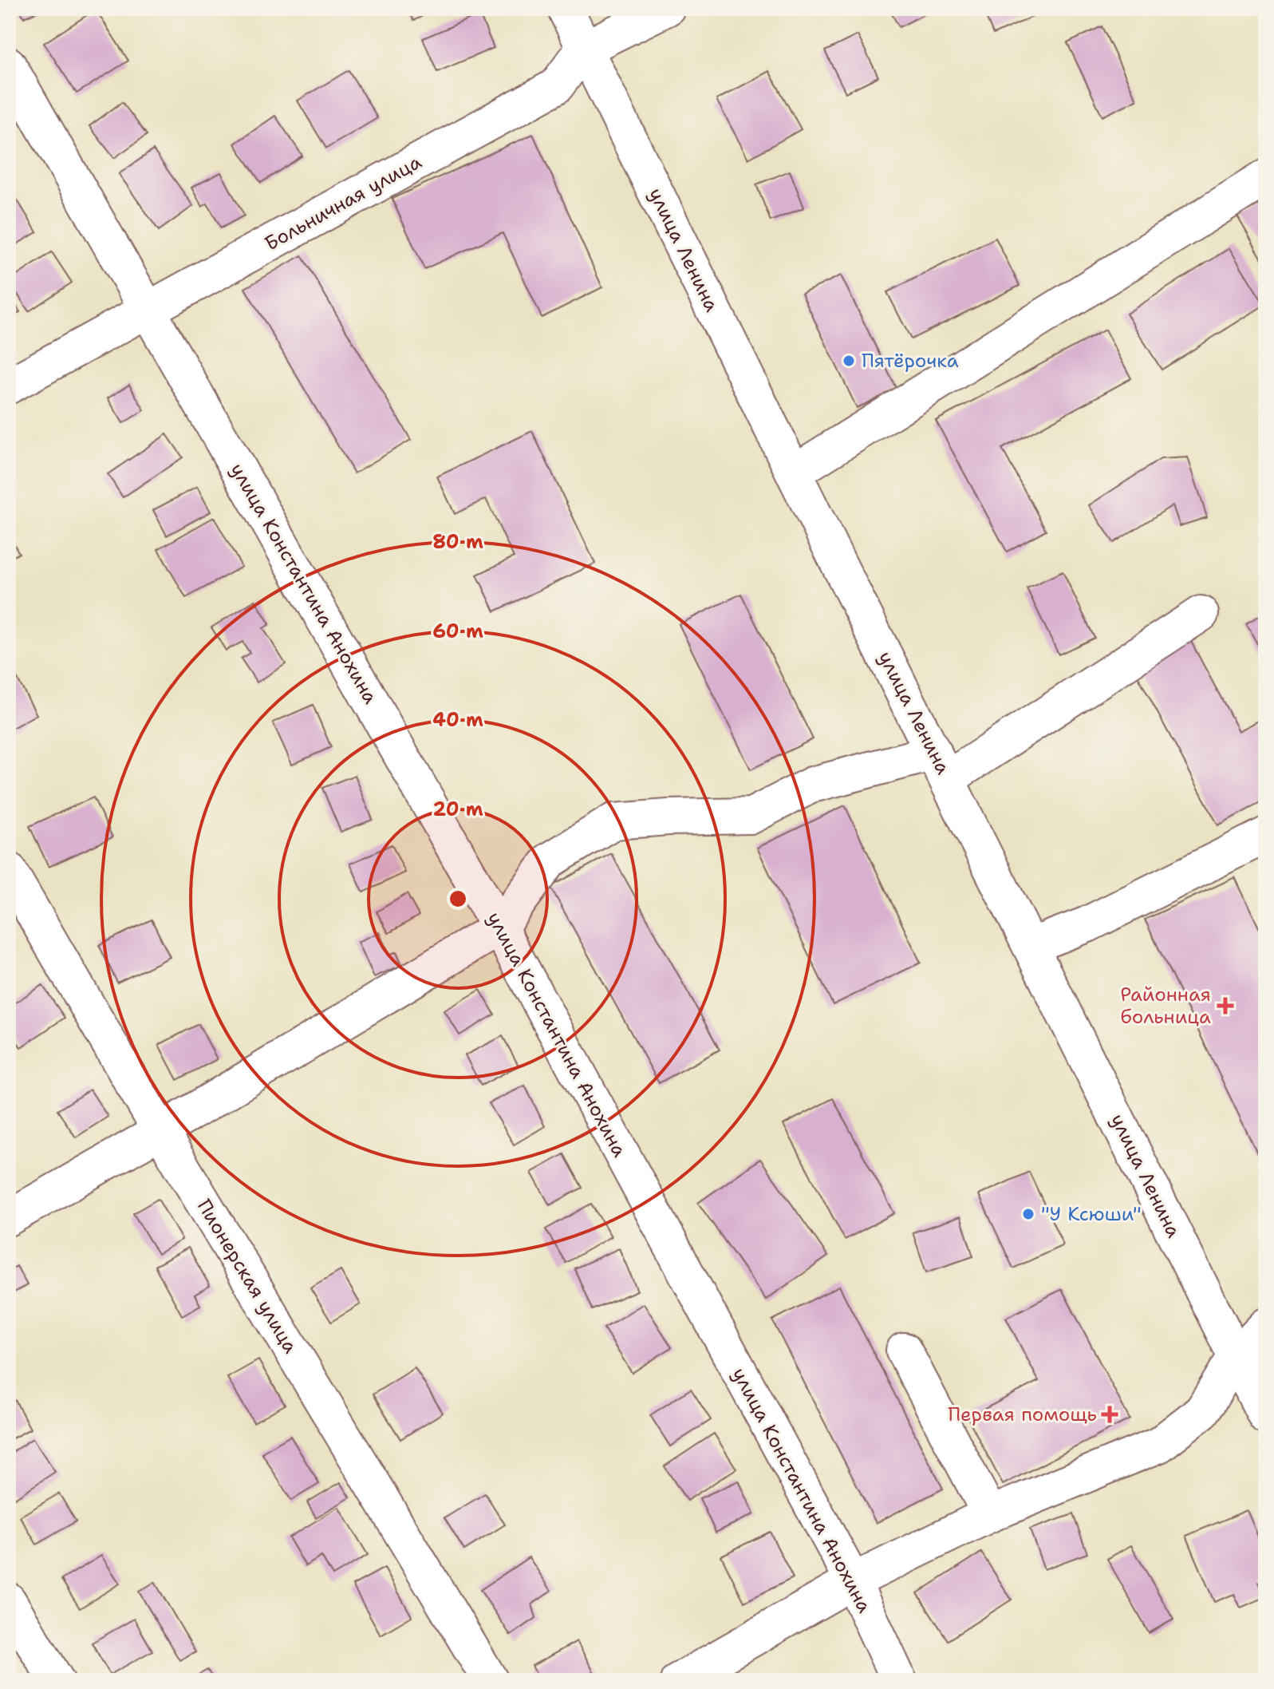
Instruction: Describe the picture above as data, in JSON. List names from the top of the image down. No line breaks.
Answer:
{"streets":{"street":["Больничная улица","улица Ленина","улица Константина Анохина","Пионерская улица"]},"crossings":[["Больничная улица","улица Ленина"],["Больничная улица","улица Константина Анохина"]],"places":{"other":["Пятёрочка","\"У Ксюши\""],"health":["Районная больница","Первая помощь"]},"rings":["80 m","60 m","40 m","20 m"]}
